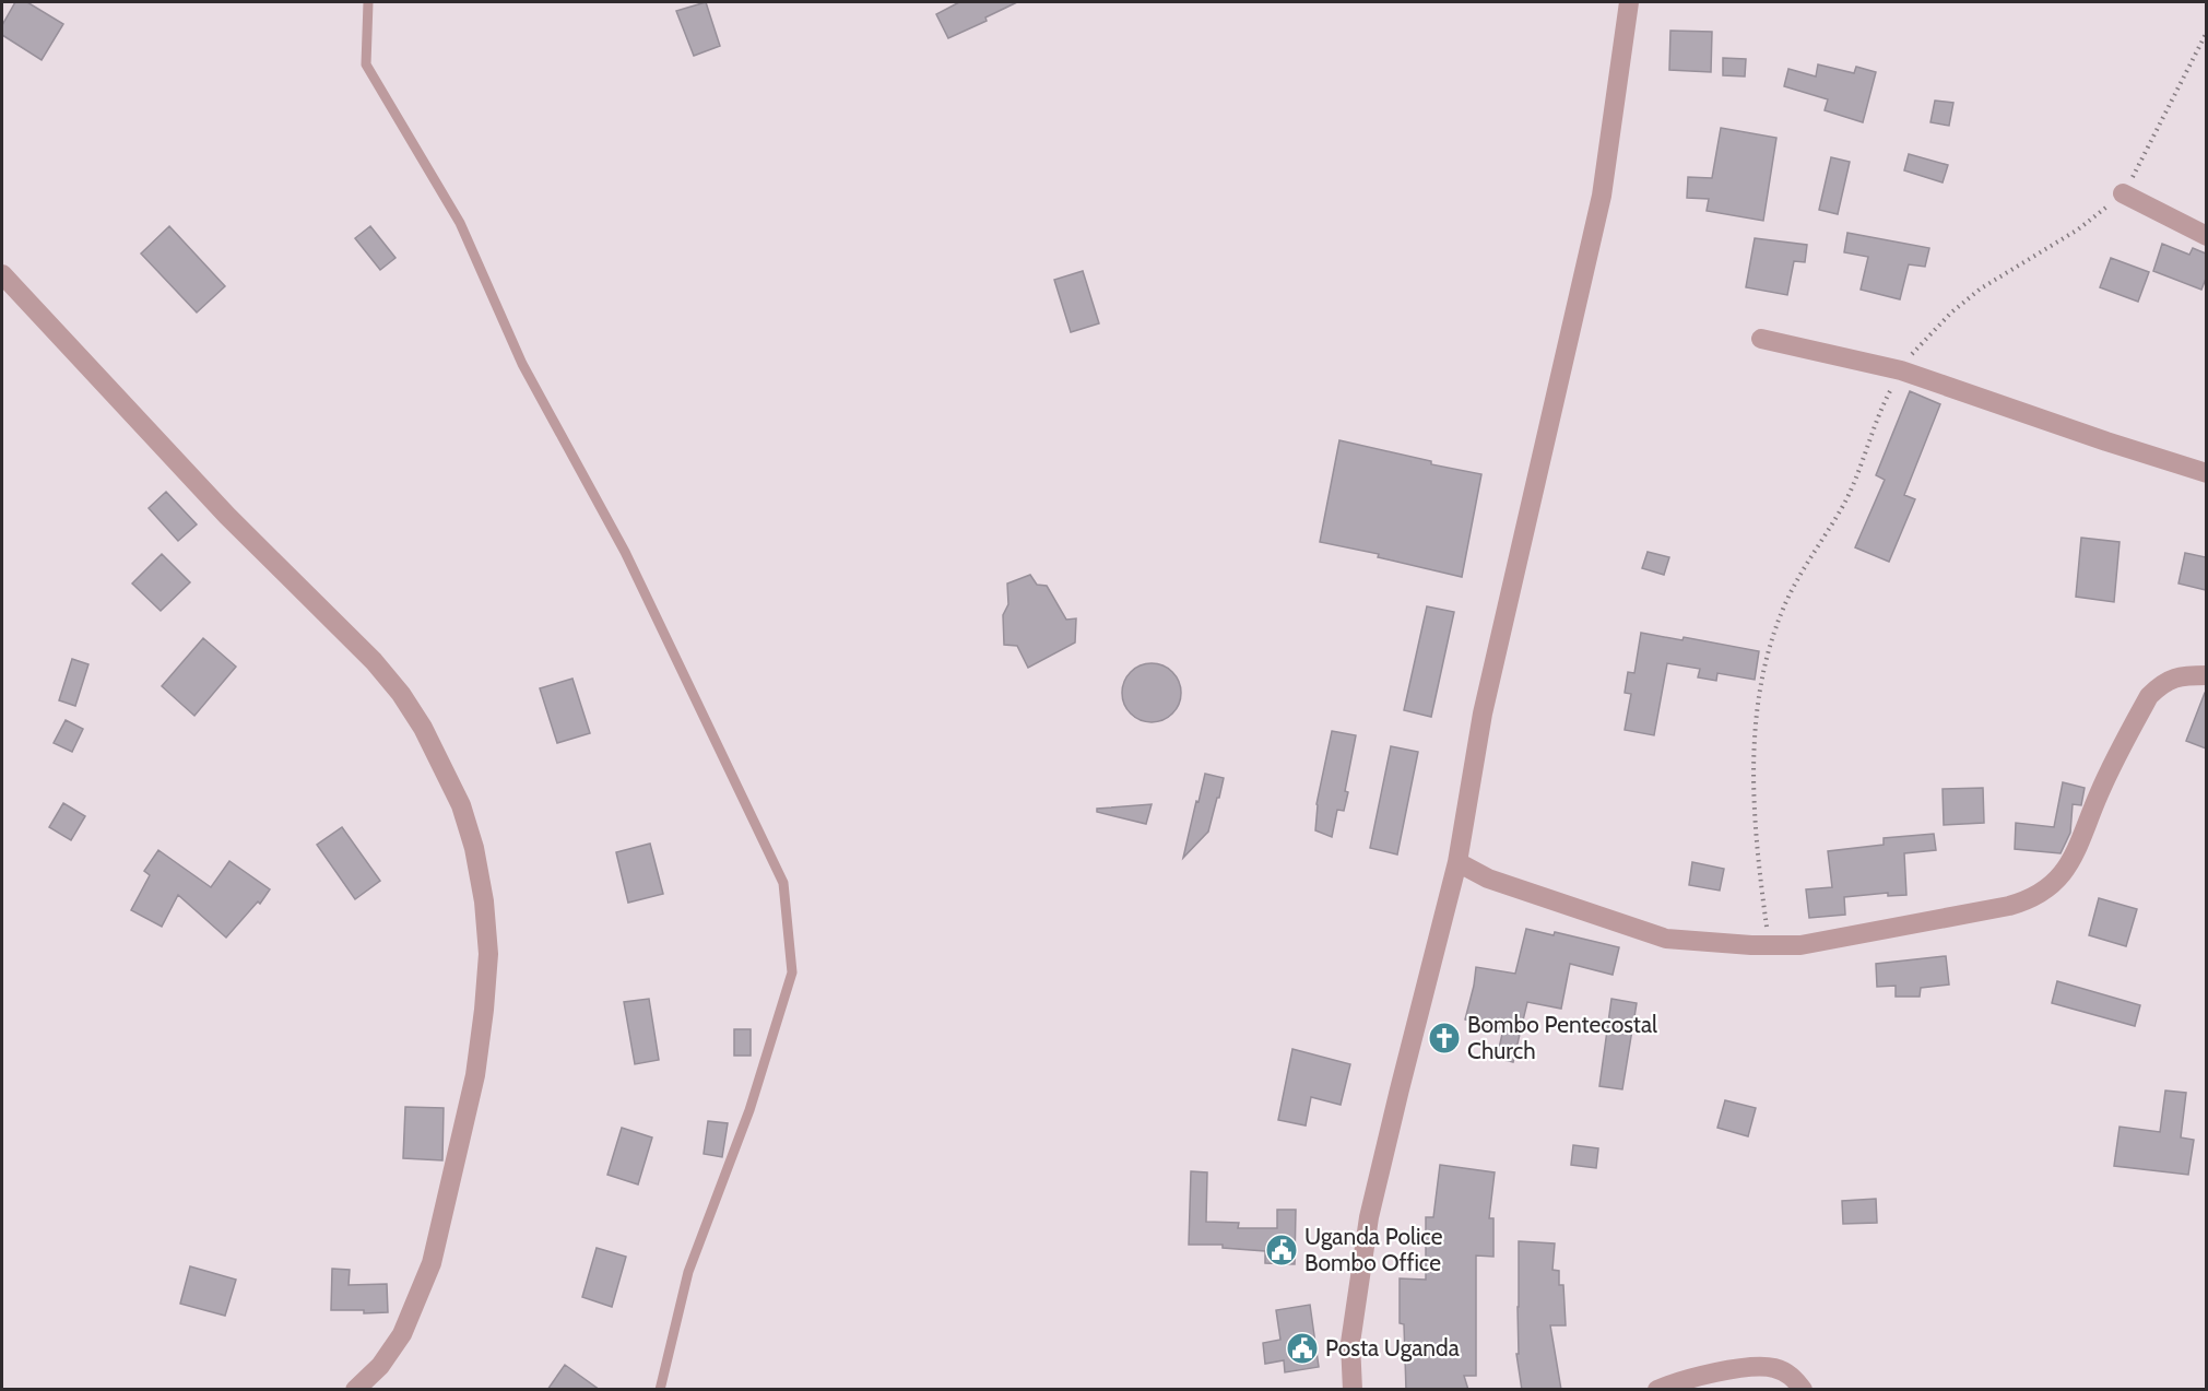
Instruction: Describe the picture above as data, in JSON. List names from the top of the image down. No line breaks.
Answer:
{"places":{"church":["Bombo Pentecostal Church"],"public building":["Uganda Police Bombo Office","Posta Uganda"]}}
